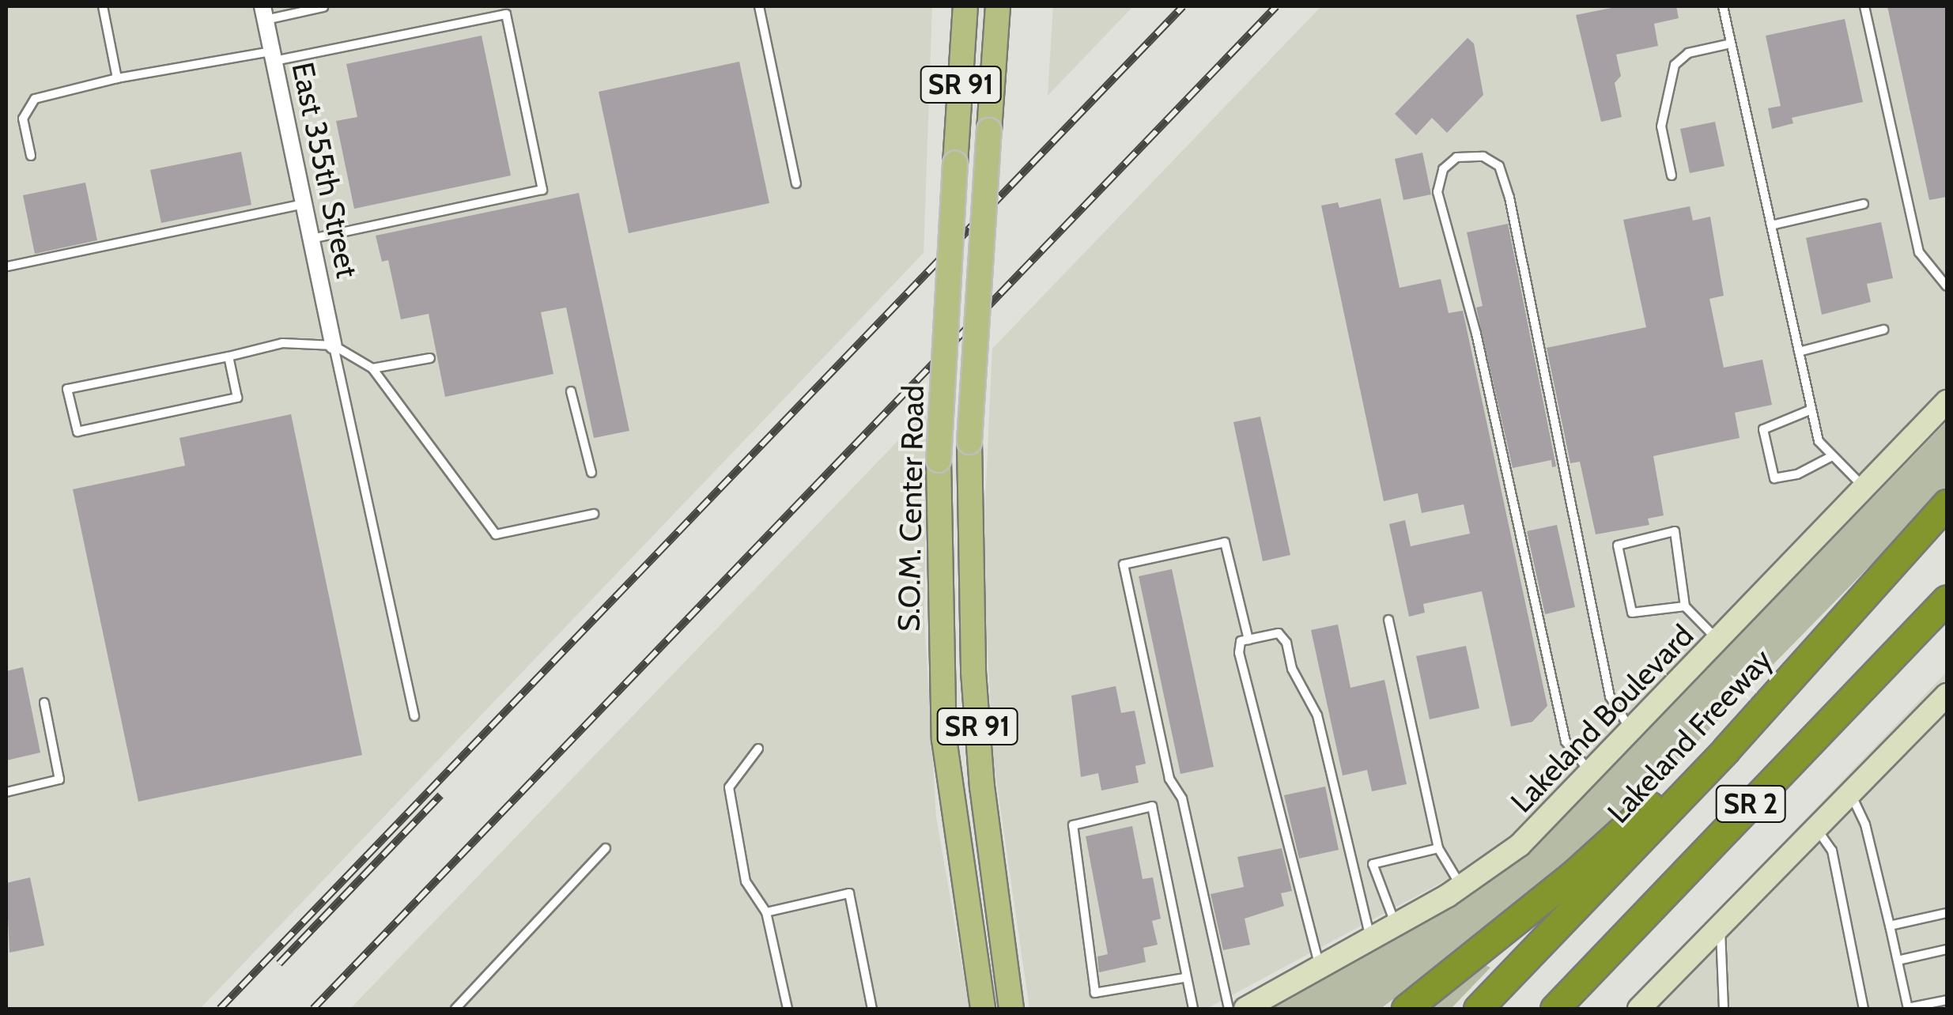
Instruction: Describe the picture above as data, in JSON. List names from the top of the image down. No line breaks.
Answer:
{"streets":{"highway":["Lakeland Freeway","SR 2"],"main road":["SR 91","S.O.M. Center Road"],"street":["East 355th Street","Lakeland Boulevard"]}}
